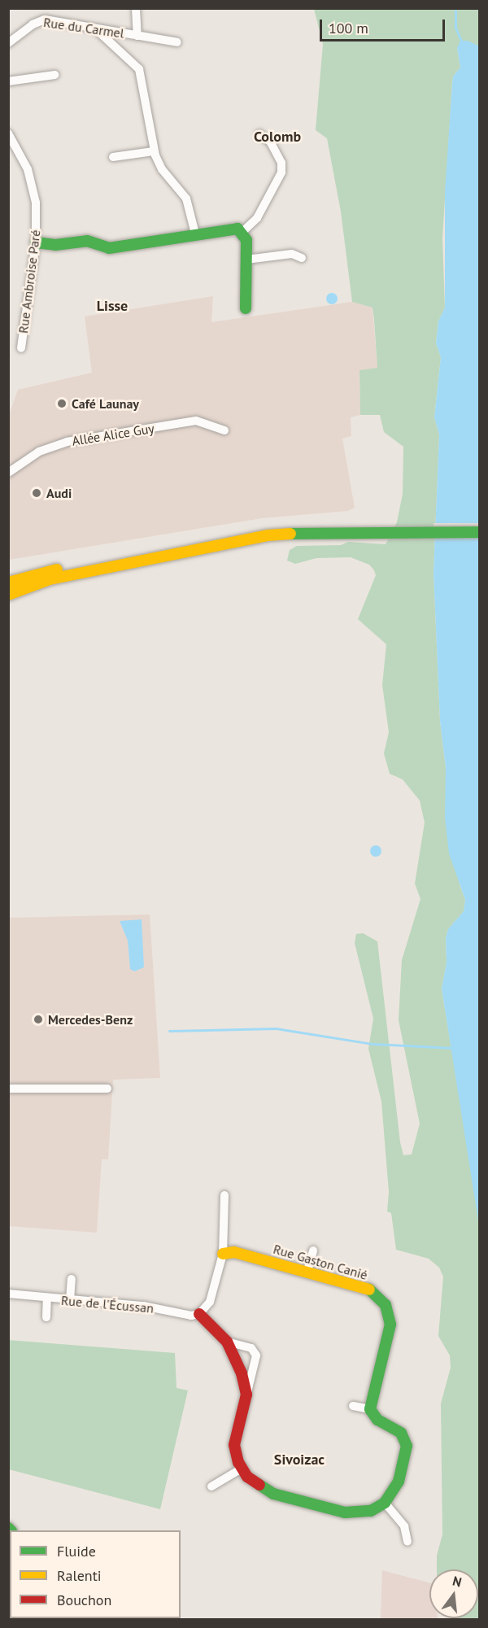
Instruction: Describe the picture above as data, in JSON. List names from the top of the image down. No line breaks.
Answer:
{"streets":{"street":["Rue du Carmel","Rue Ambroise Paré","Allée Alice Guy","Rue Gaston Canié","Rue de l'Écussan"]},"districts":["Colomb","Lisse","Sivoizac"],"places":["Café Launay","Audi","Mercedes-Benz"],"legend":["Fluide","Ralenti","Bouchon"],"scale_bar":"100 m","north":"top"}
